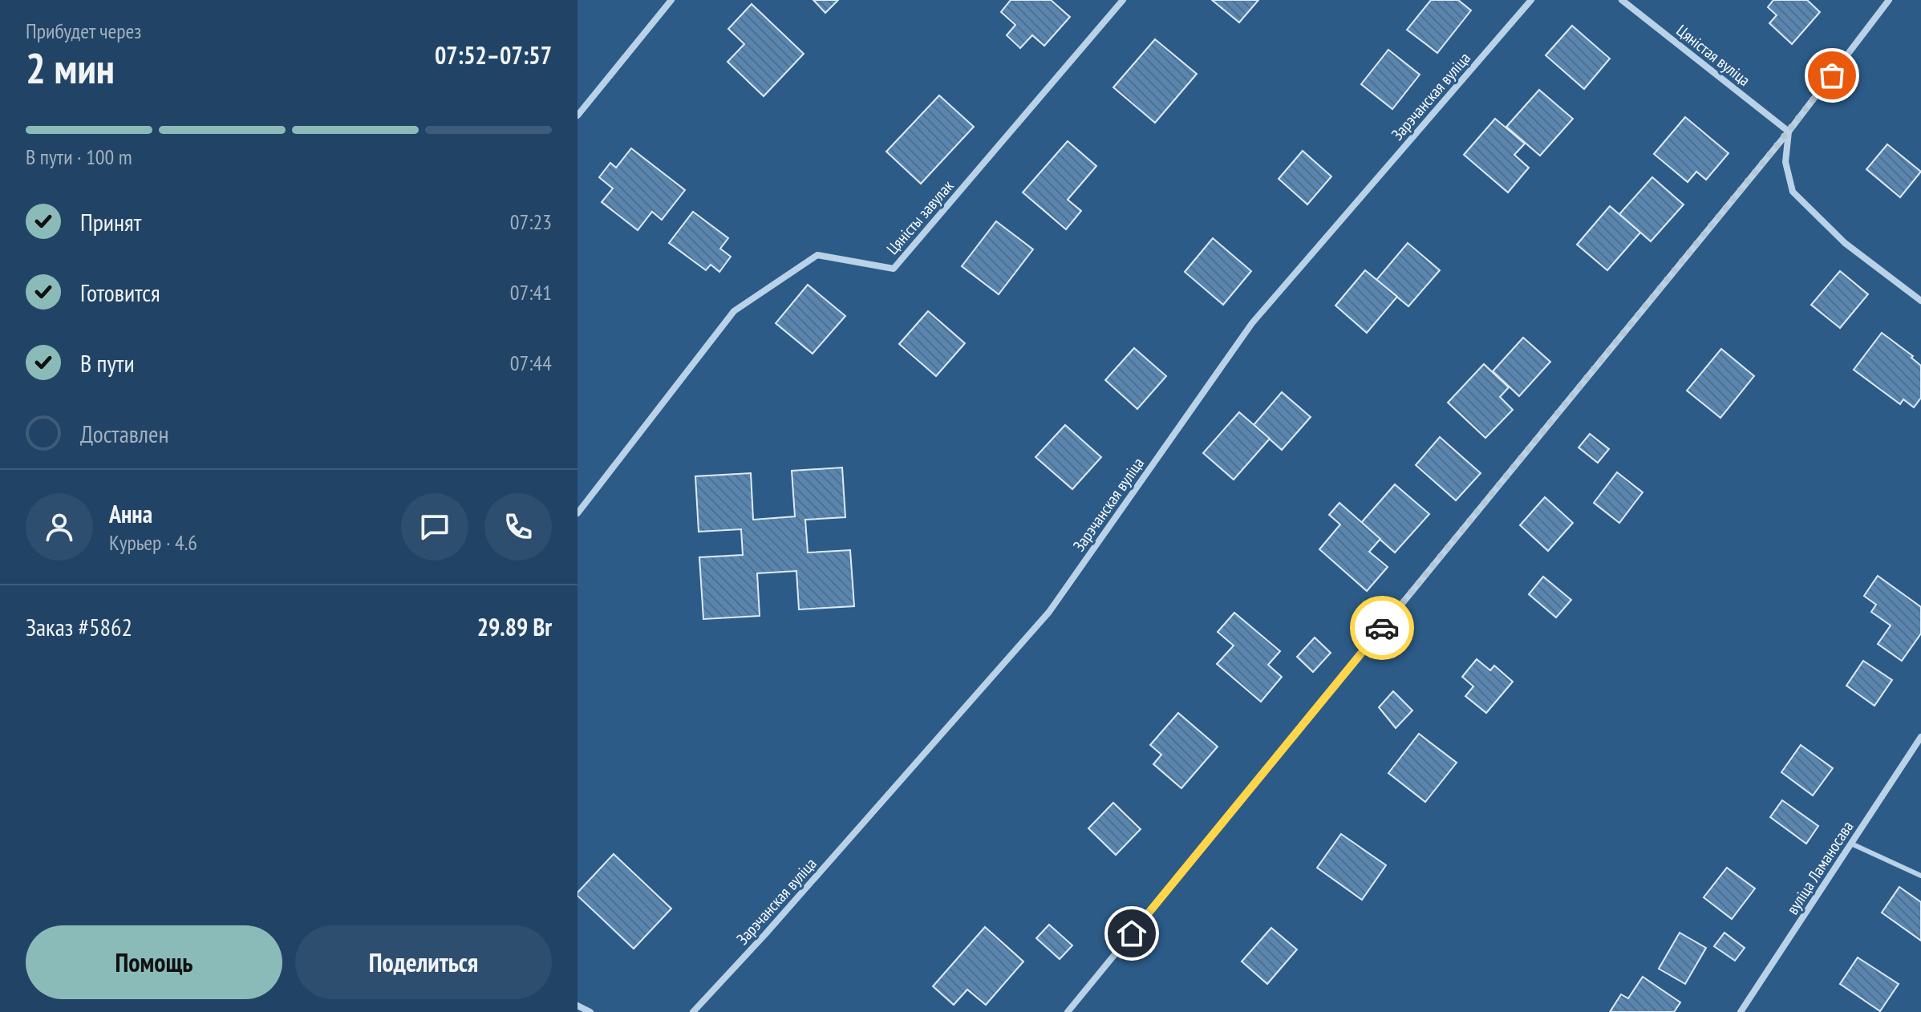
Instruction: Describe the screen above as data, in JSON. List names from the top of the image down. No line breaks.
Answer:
{"streets":{"street":["Цяністая вуліца","Зарэчанская вуліца","Цяністы завулак","вуліца Ламаносава"]},"page":{"heading":["2 мин","Прибудет через","07:52–07:57"],"panel":["Анна","Курьер · 4.6","Заказ #5862","29.89 Br"],"bar":"В пути · 100 m","list":[["Принят","07:23"],["Готовится","07:41"],["В пути","07:44"],"Доставлен"],"buttons":["Помощь","Поделиться"]}}
